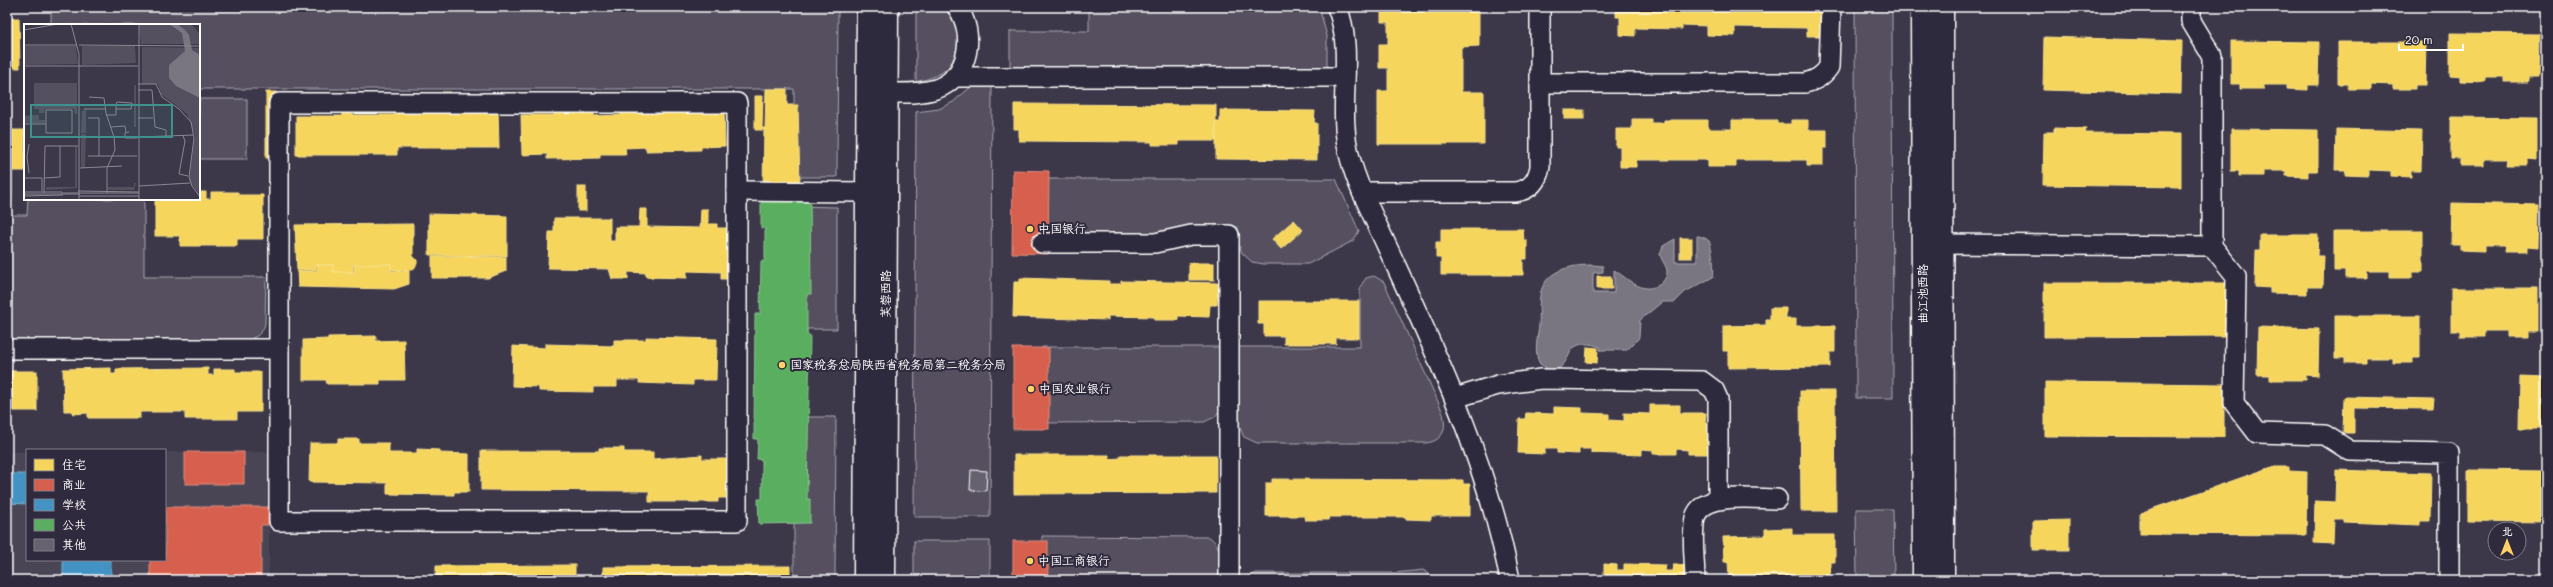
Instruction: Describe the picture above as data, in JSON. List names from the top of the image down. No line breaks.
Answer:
{"streets":{"main road":["芙蓉西路","曲江池西路"]},"places":["中国银行","国家税务总局陕西省税务局第二税务分局","中国农业银行","中国工商银行"],"legend":["住宅","商业","学校","公共","其他"],"scale_bar":"20 m","north":"top"}
